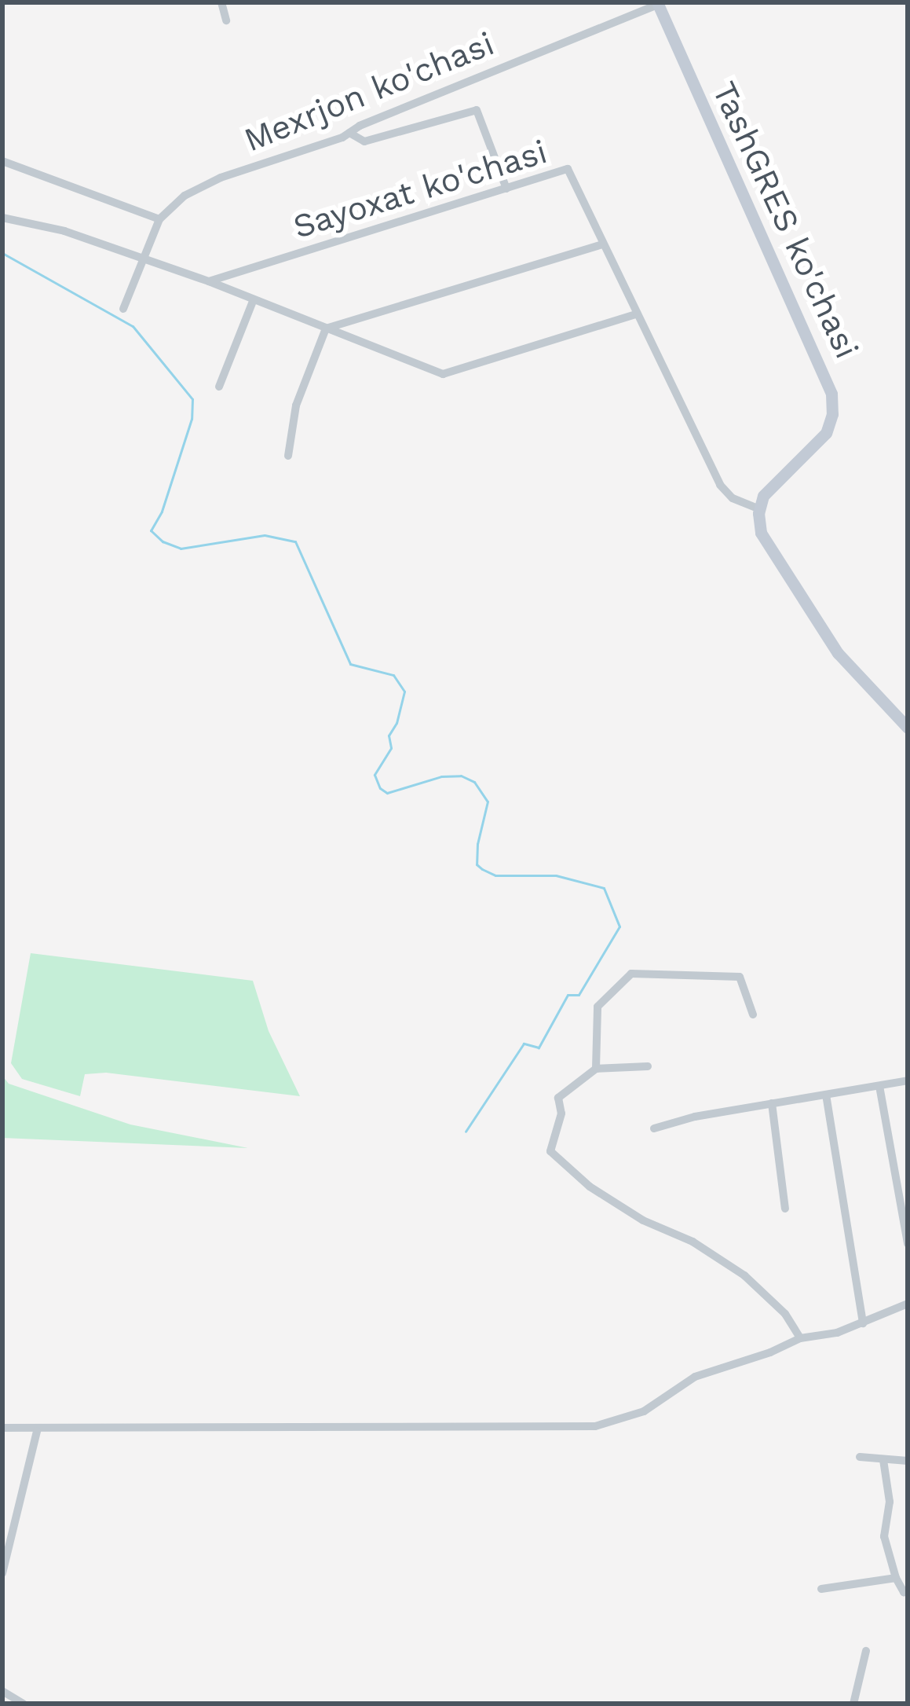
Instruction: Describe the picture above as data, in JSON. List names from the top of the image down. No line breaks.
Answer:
{"streets":{"main road":["TashGRES ko'chasi"],"street":["Mexrjon ko'chasi","Sayoxat ko'chasi"]},"crossings":[["Mexrjon ko'chasi","TashGRES ko'chasi"],["Sayoxat ko'chasi","TashGRES ko'chasi"]]}
